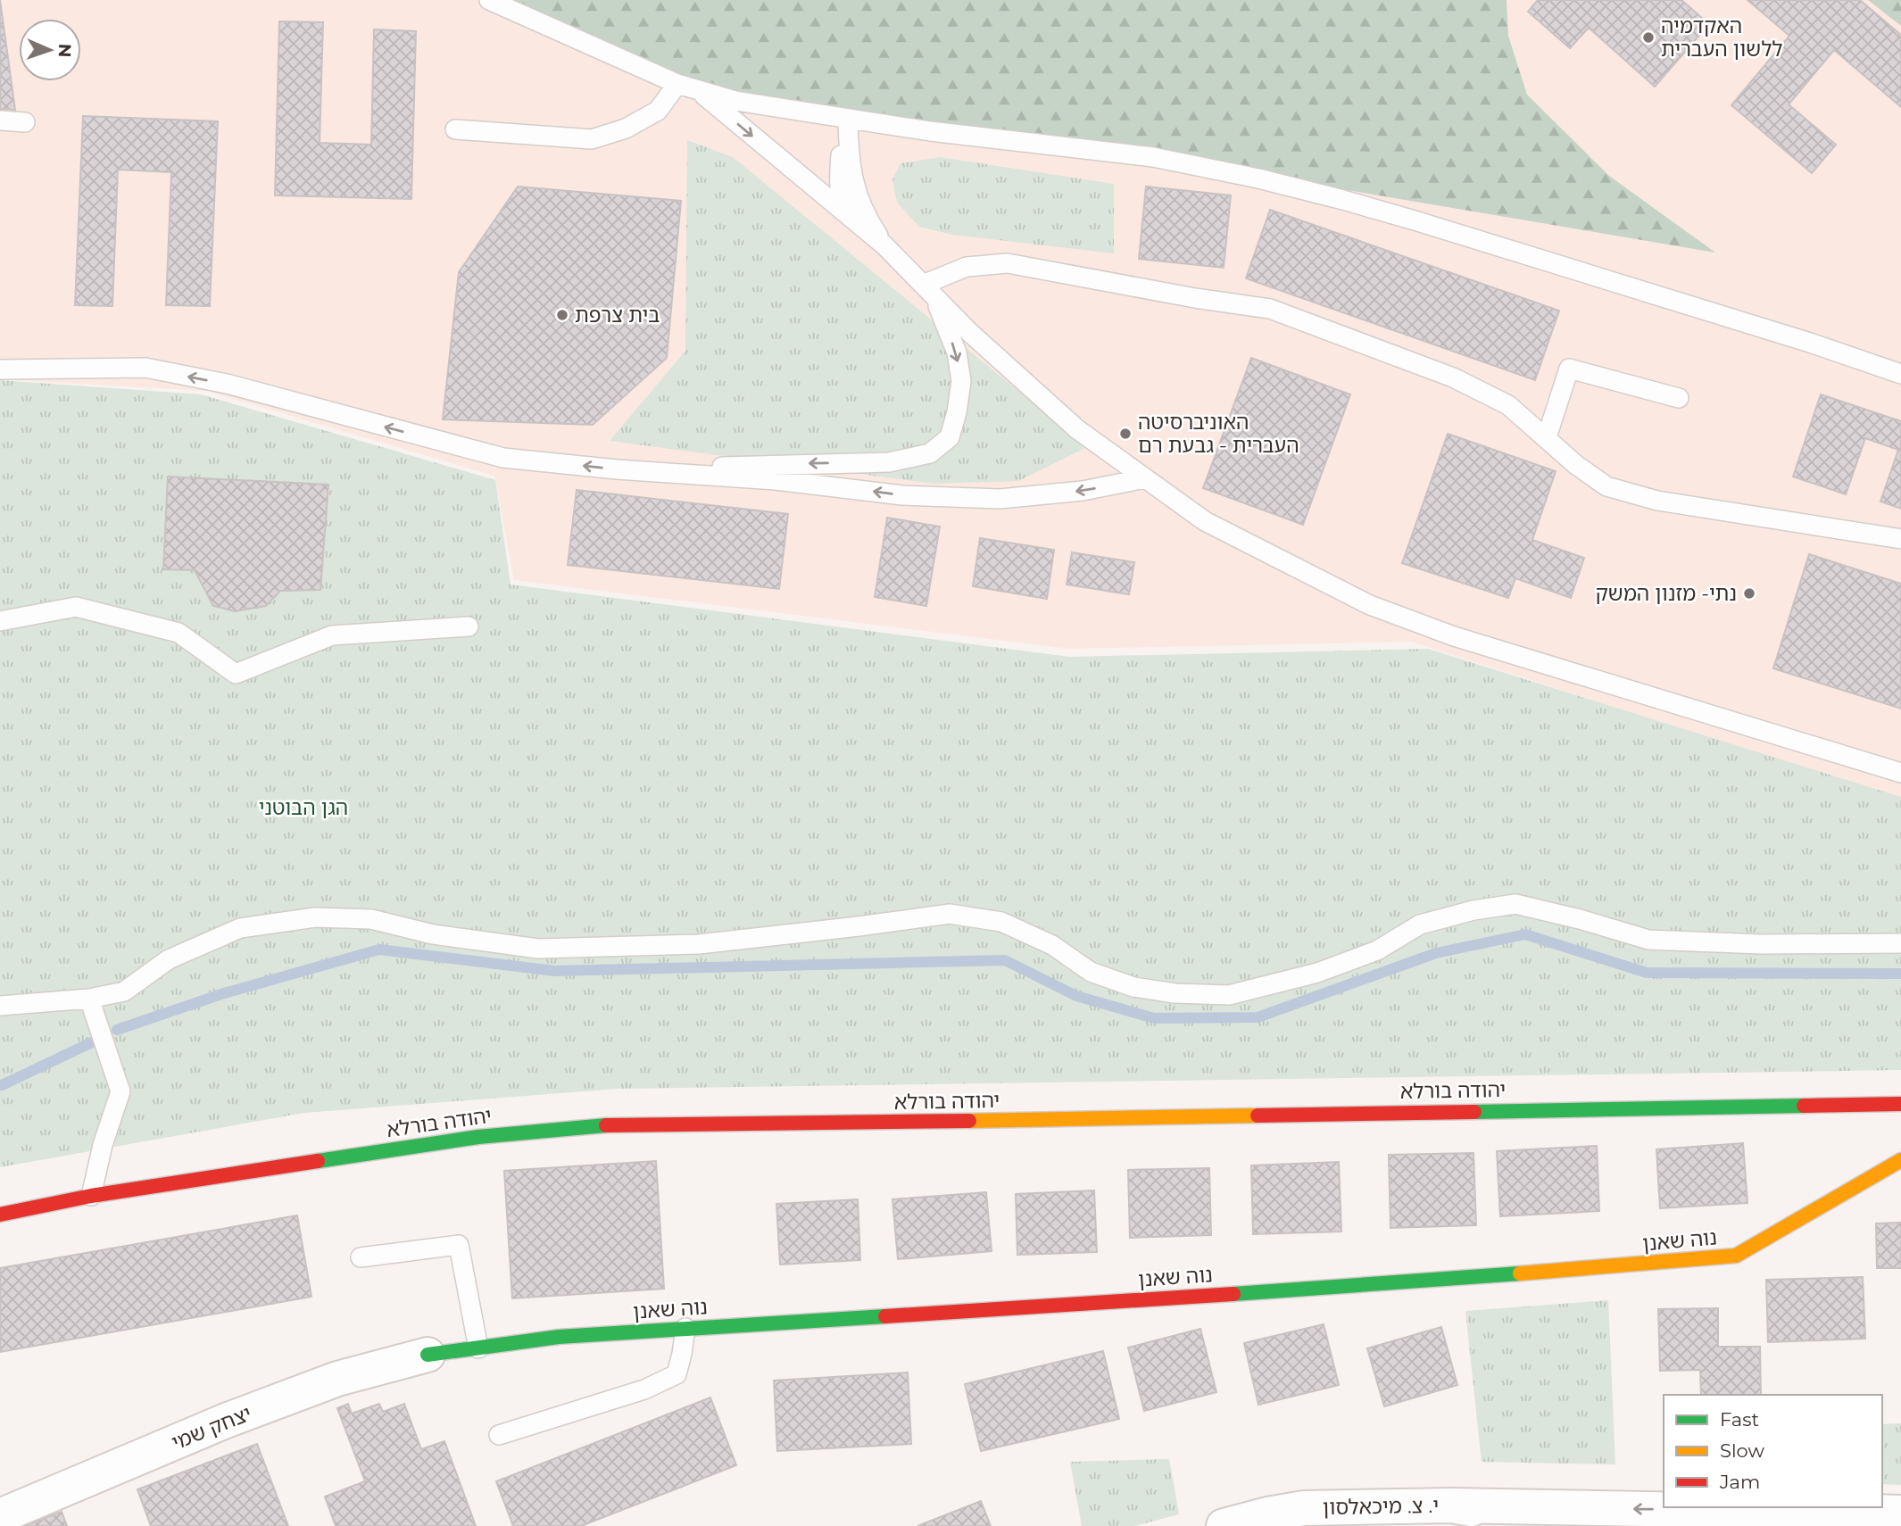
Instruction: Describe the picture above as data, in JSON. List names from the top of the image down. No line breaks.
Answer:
{"streets":{"street":["יהודה בורלא","נוה שאנן","יצחק שמי","י. צ. מיכאלסון"]},"crossings":[["נוה שאנן","יצחק שמי"]],"parks":["הגן הבוטני"],"places":["האקדמיה ללשון העברית","בית צרפת","האוניברסיטה העברית - גבעת רם","נתי- מזנון המשק"],"legend":["Fast","Slow","Jam"],"north":"right"}
